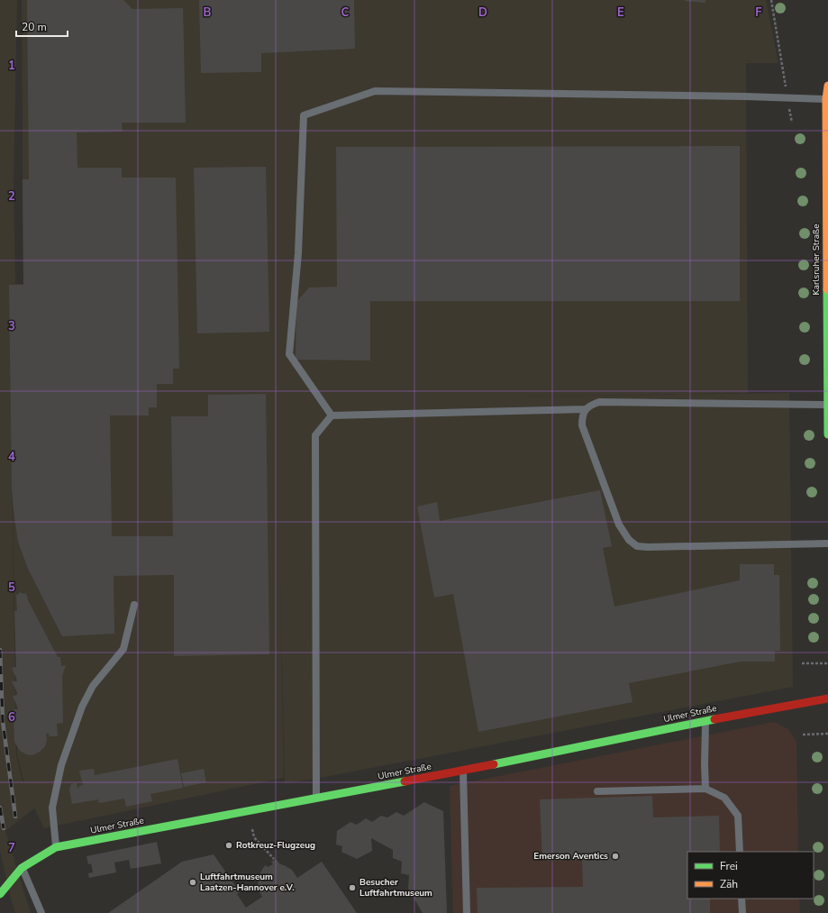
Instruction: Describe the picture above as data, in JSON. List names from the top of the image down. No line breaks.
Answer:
{"streets":{"street":["Karlsruher Straße","Ulmer Straße"]},"places":["Rotkreuz-Flugzeug","Emerson Aventics","Luftfahrtmuseum Laatzen-Hannover e.V.","Besucher Luftfahrtmuseum"],"legend":["Frei","Zäh"],"scale_bar":"20 m","grid":{"columns":["B","C","D","E","F"],"rows":["1","2","3","4","5","6","7"]}}
